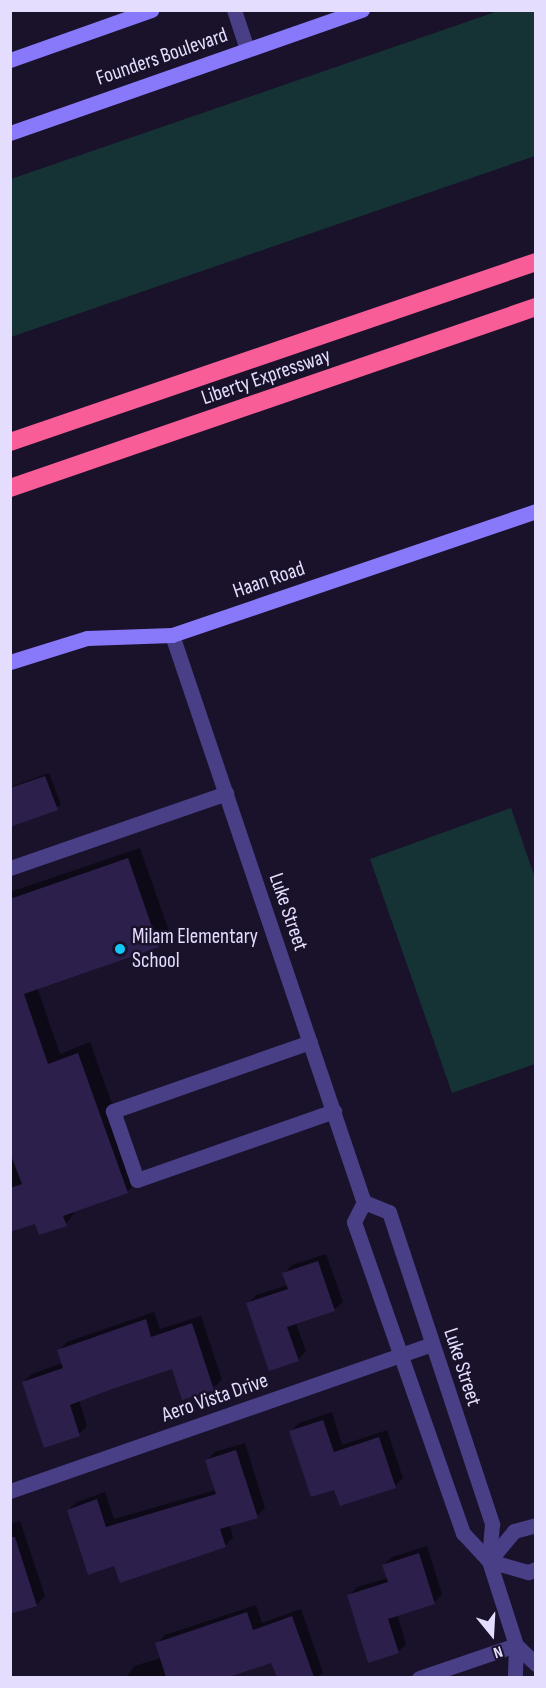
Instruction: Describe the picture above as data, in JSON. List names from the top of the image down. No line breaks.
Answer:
{"streets":{"highway":["Liberty Expressway"],"street":["Founders Boulevard","Haan Road","Luke Street","Aero Vista Drive"]},"crossings":[["Haan Road","Luke Street"],["Luke Street","Aero Vista Drive"]],"places":["Milam Elementary School"],"north":"bottom"}
